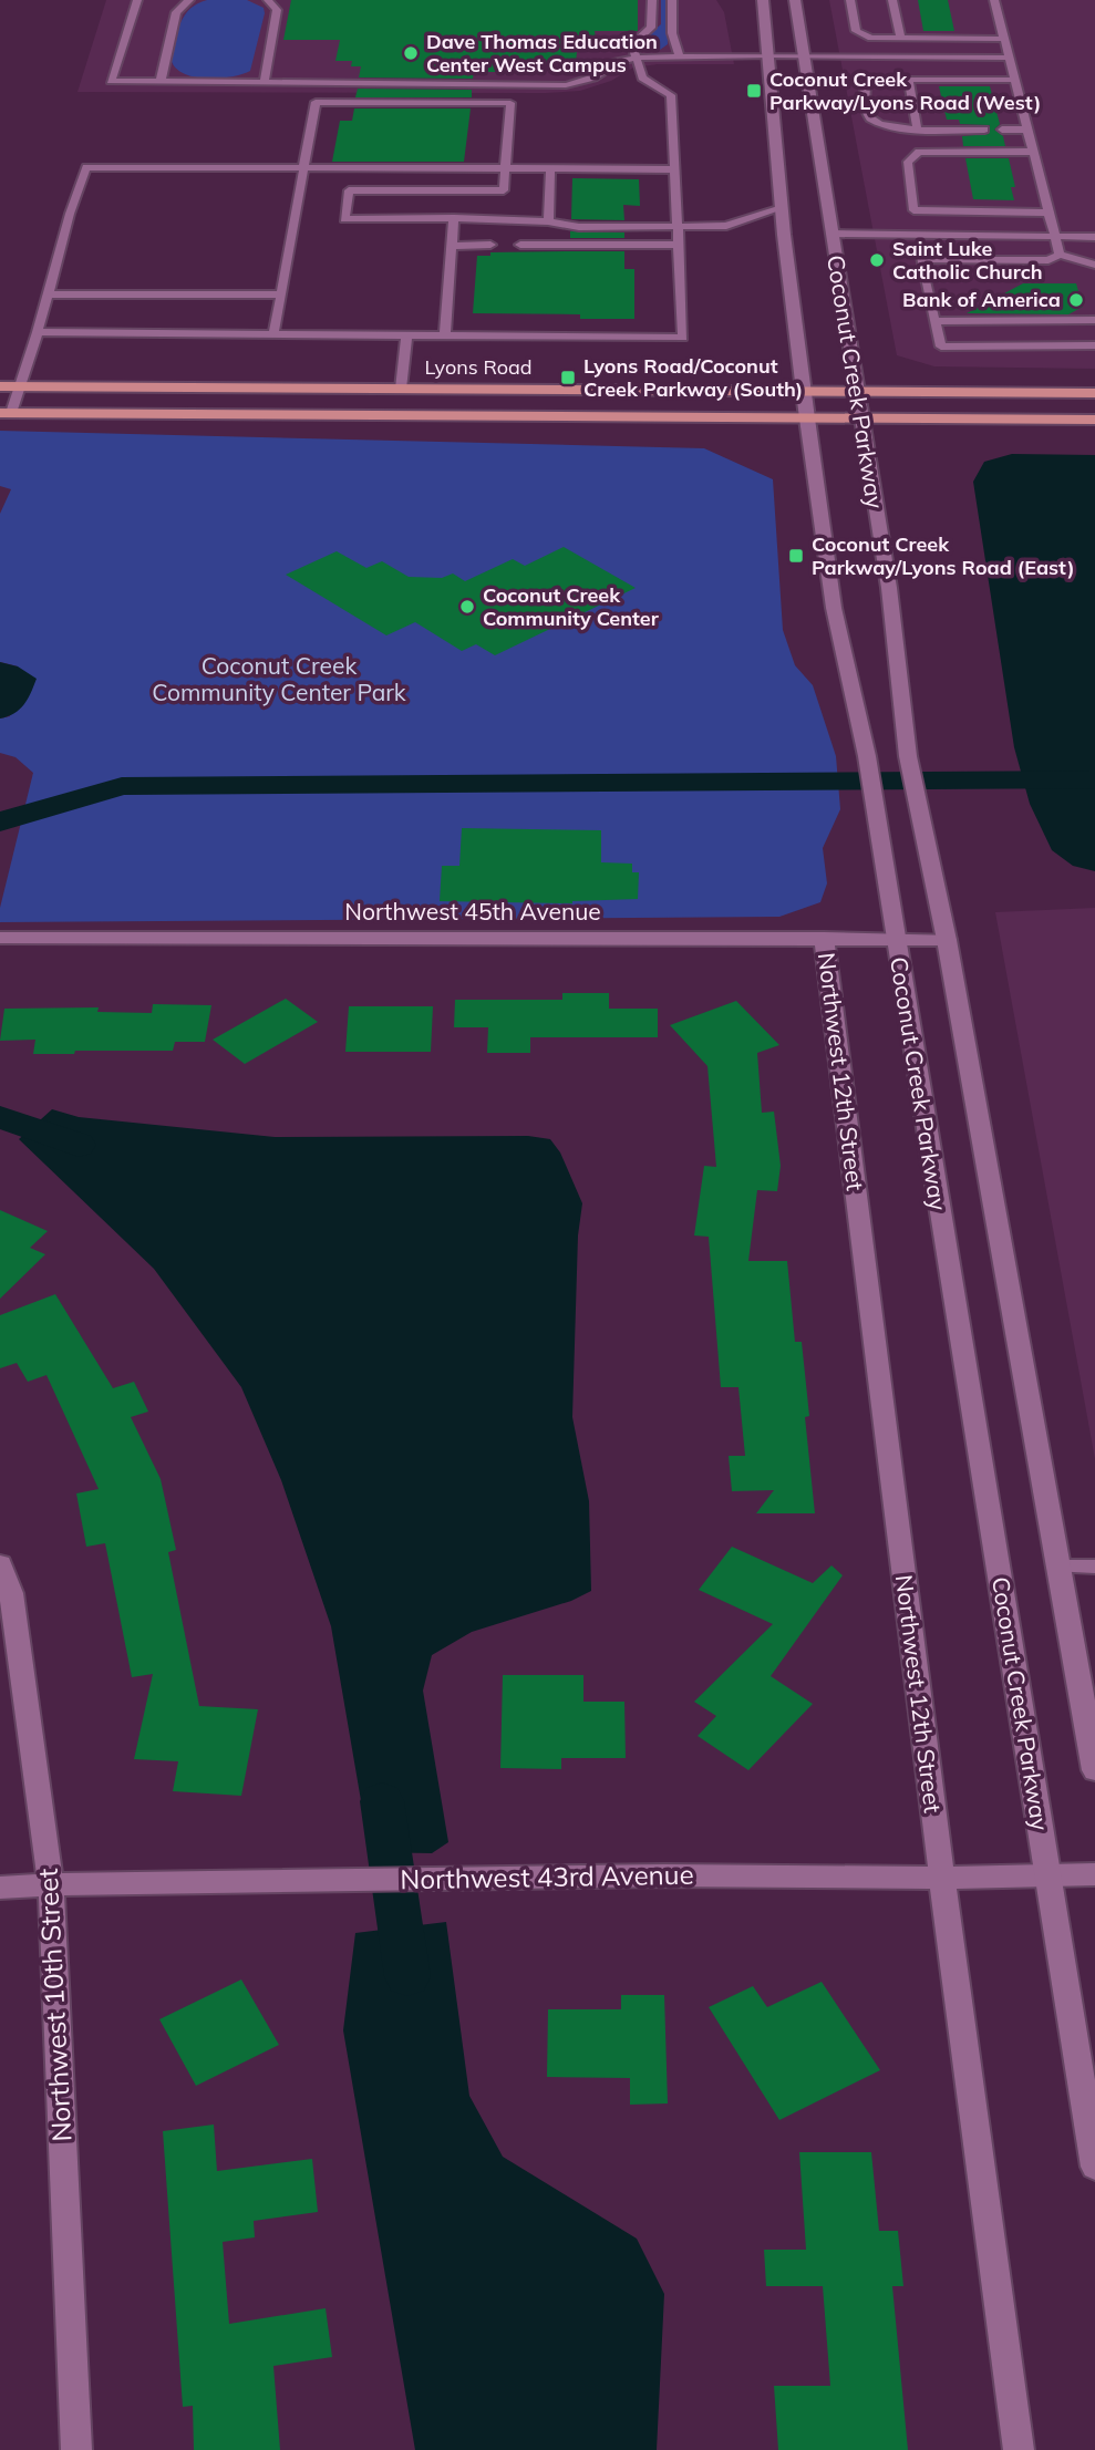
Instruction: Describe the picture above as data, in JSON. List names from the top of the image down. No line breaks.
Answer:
{"streets":{"main road":["Lyons Road","Coconut Creek Parkway","Northwest 45th Avenue","Northwest 12th Street","Northwest 43rd Avenue","Northwest 10th Street"]},"crossings":[["Lyons Road","Coconut Creek Parkway"],["Coconut Creek Parkway","Northwest 45th Avenue"],["Coconut Creek Parkway","Northwest 43rd Avenue"],["Northwest 45th Avenue","Northwest 12th Street"],["Northwest 12th Street","Northwest 43rd Avenue"],["Northwest 43rd Avenue","Northwest 10th Street"]],"parks":["Coconut Creek Community Center Park"],"places":{"other":["Dave Thomas Education Center West Campus","Saint Luke Catholic Church","Bank of America","Coconut Creek Community Center"],"transit":["Coconut Creek Parkway/Lyons Road (West)","Lyons Road/Coconut Creek Parkway (South)","Coconut Creek Parkway/Lyons Road (East)"]}}
